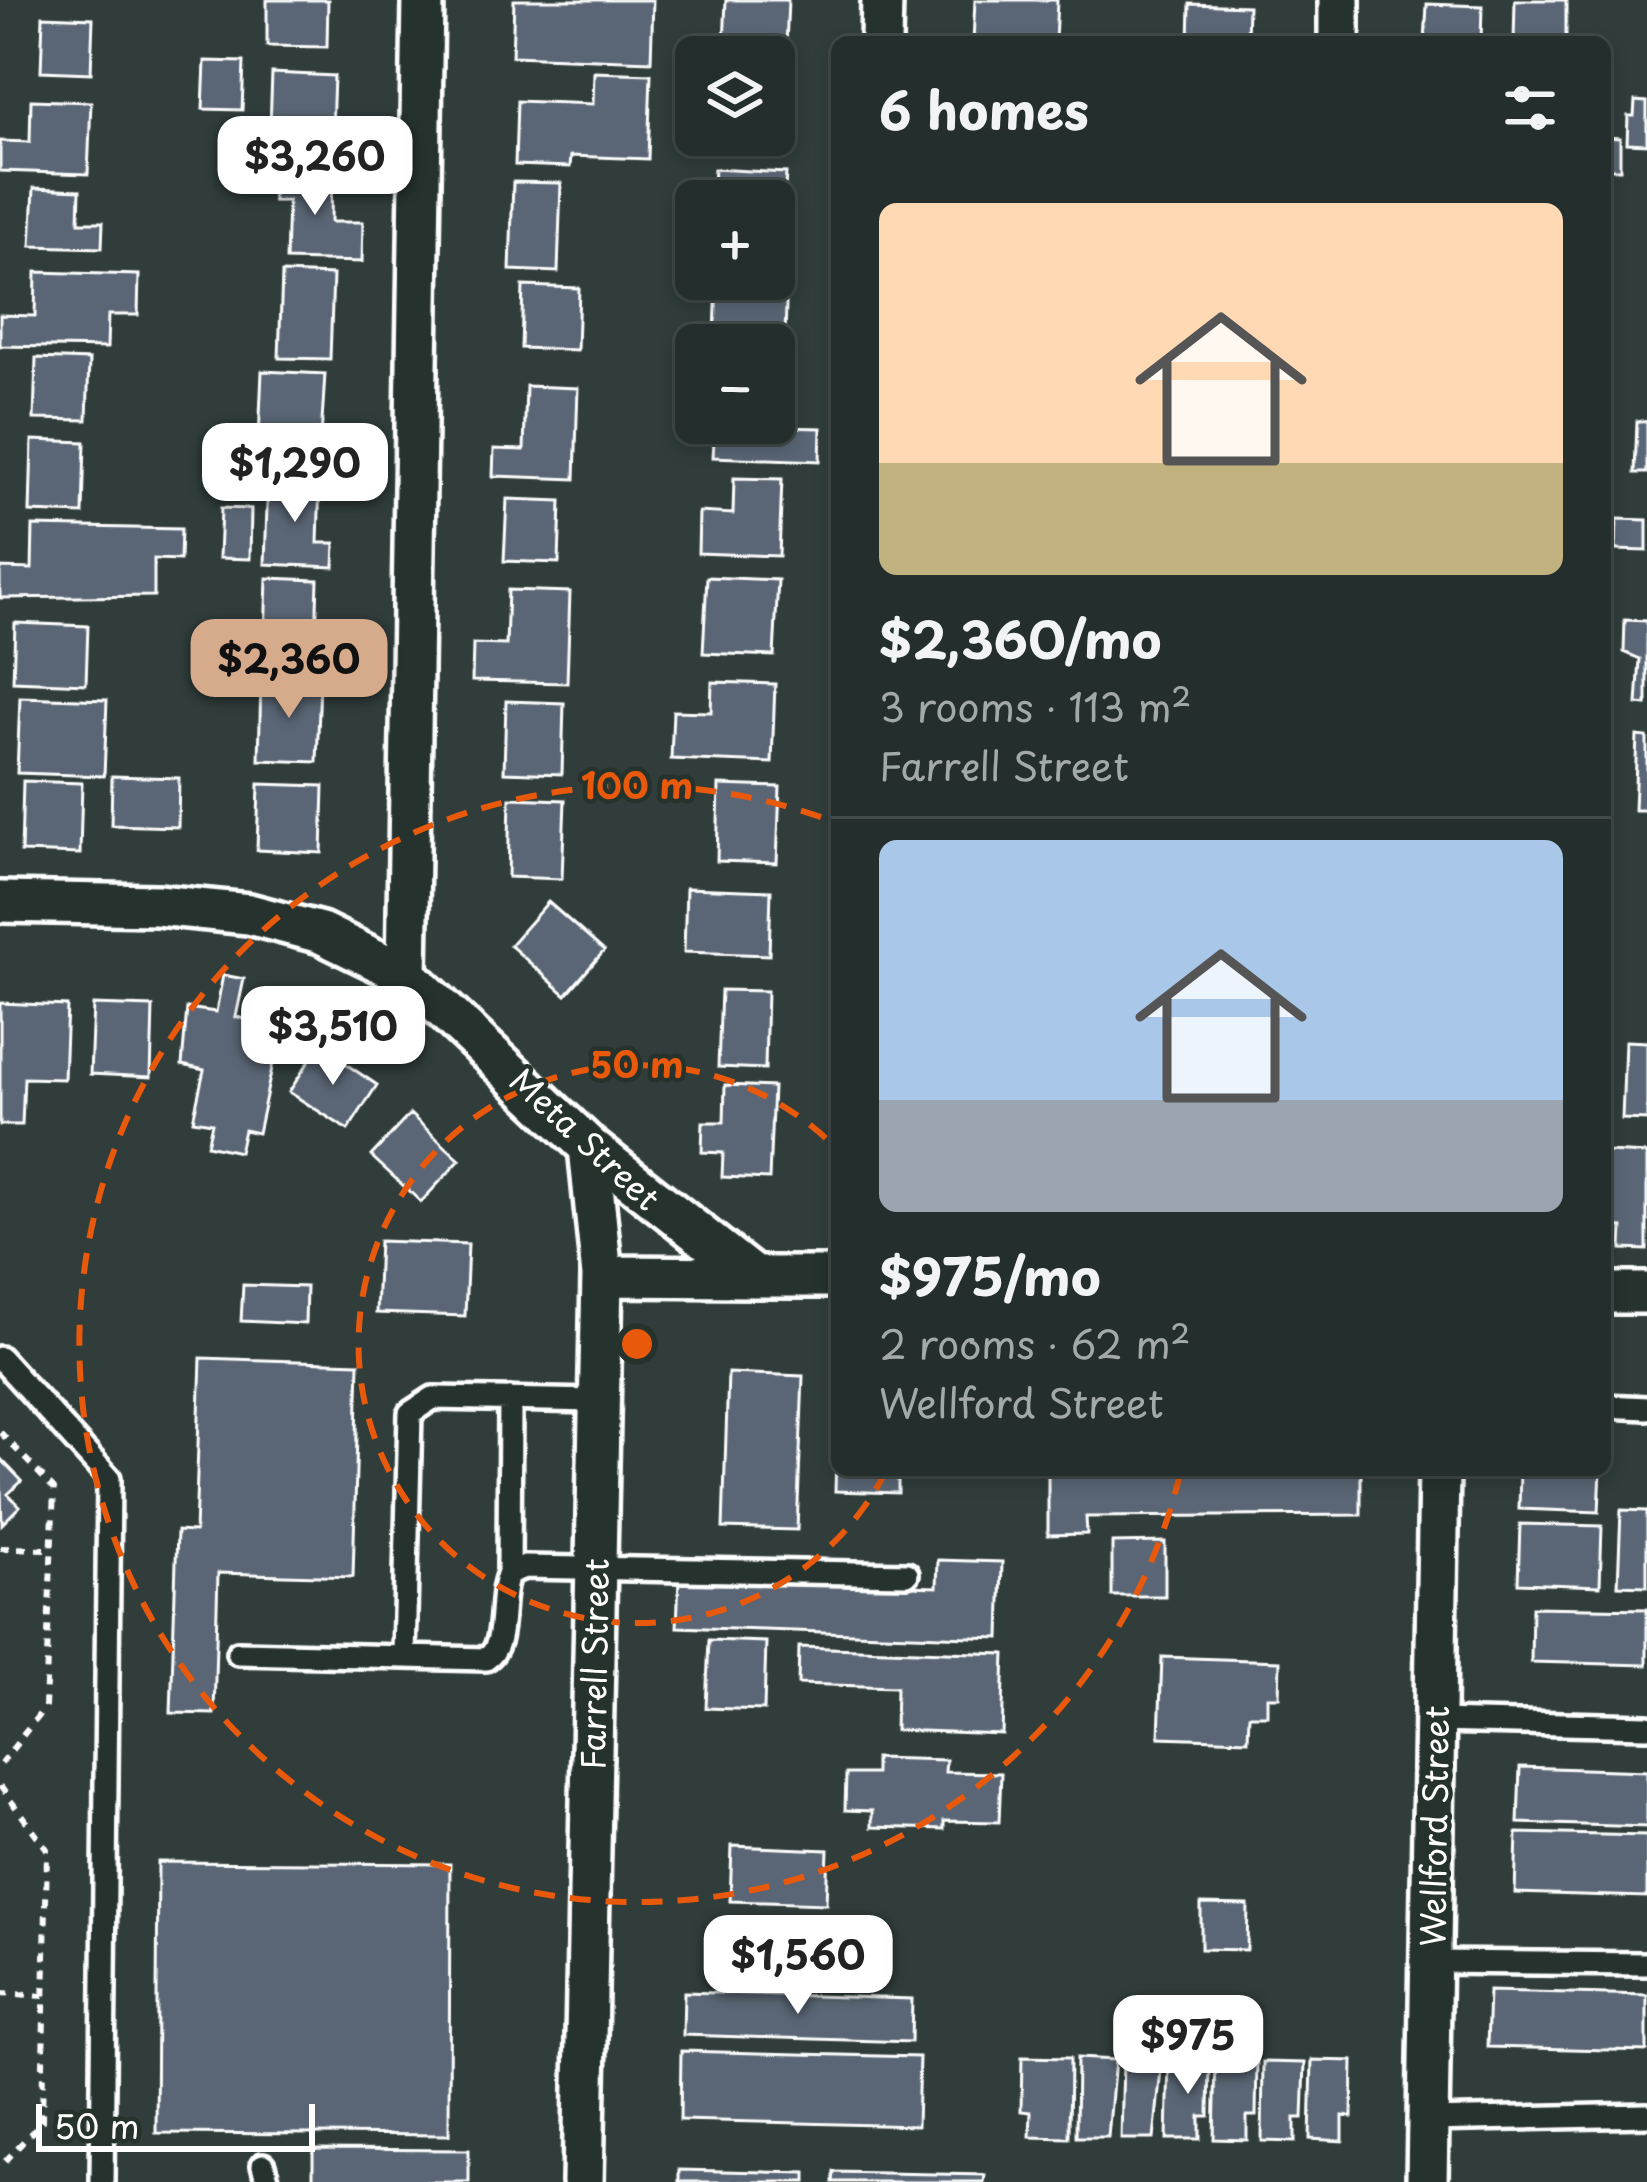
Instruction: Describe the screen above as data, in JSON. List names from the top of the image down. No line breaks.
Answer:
{"streets":{"street":["Meta Street","Farrell Street","Wellford Street"]},"crossings":[["Meta Street","Farrell Street"]],"scale_bar":"50 m","page":{"map_buttons":["+","−"],"heading":"6 homes","price":["$3,260","$1,290","$2,360","$3,510","$1,560","$975"],"list":[{"name":"$2,360/mo","note":"3 rooms · 113 m² · Farrell Street"},{"name":"$975/mo","note":"2 rooms · 62 m² · Wellford Street"}],"scale":"50 m"},"rings":["100 m","50 m"]}
